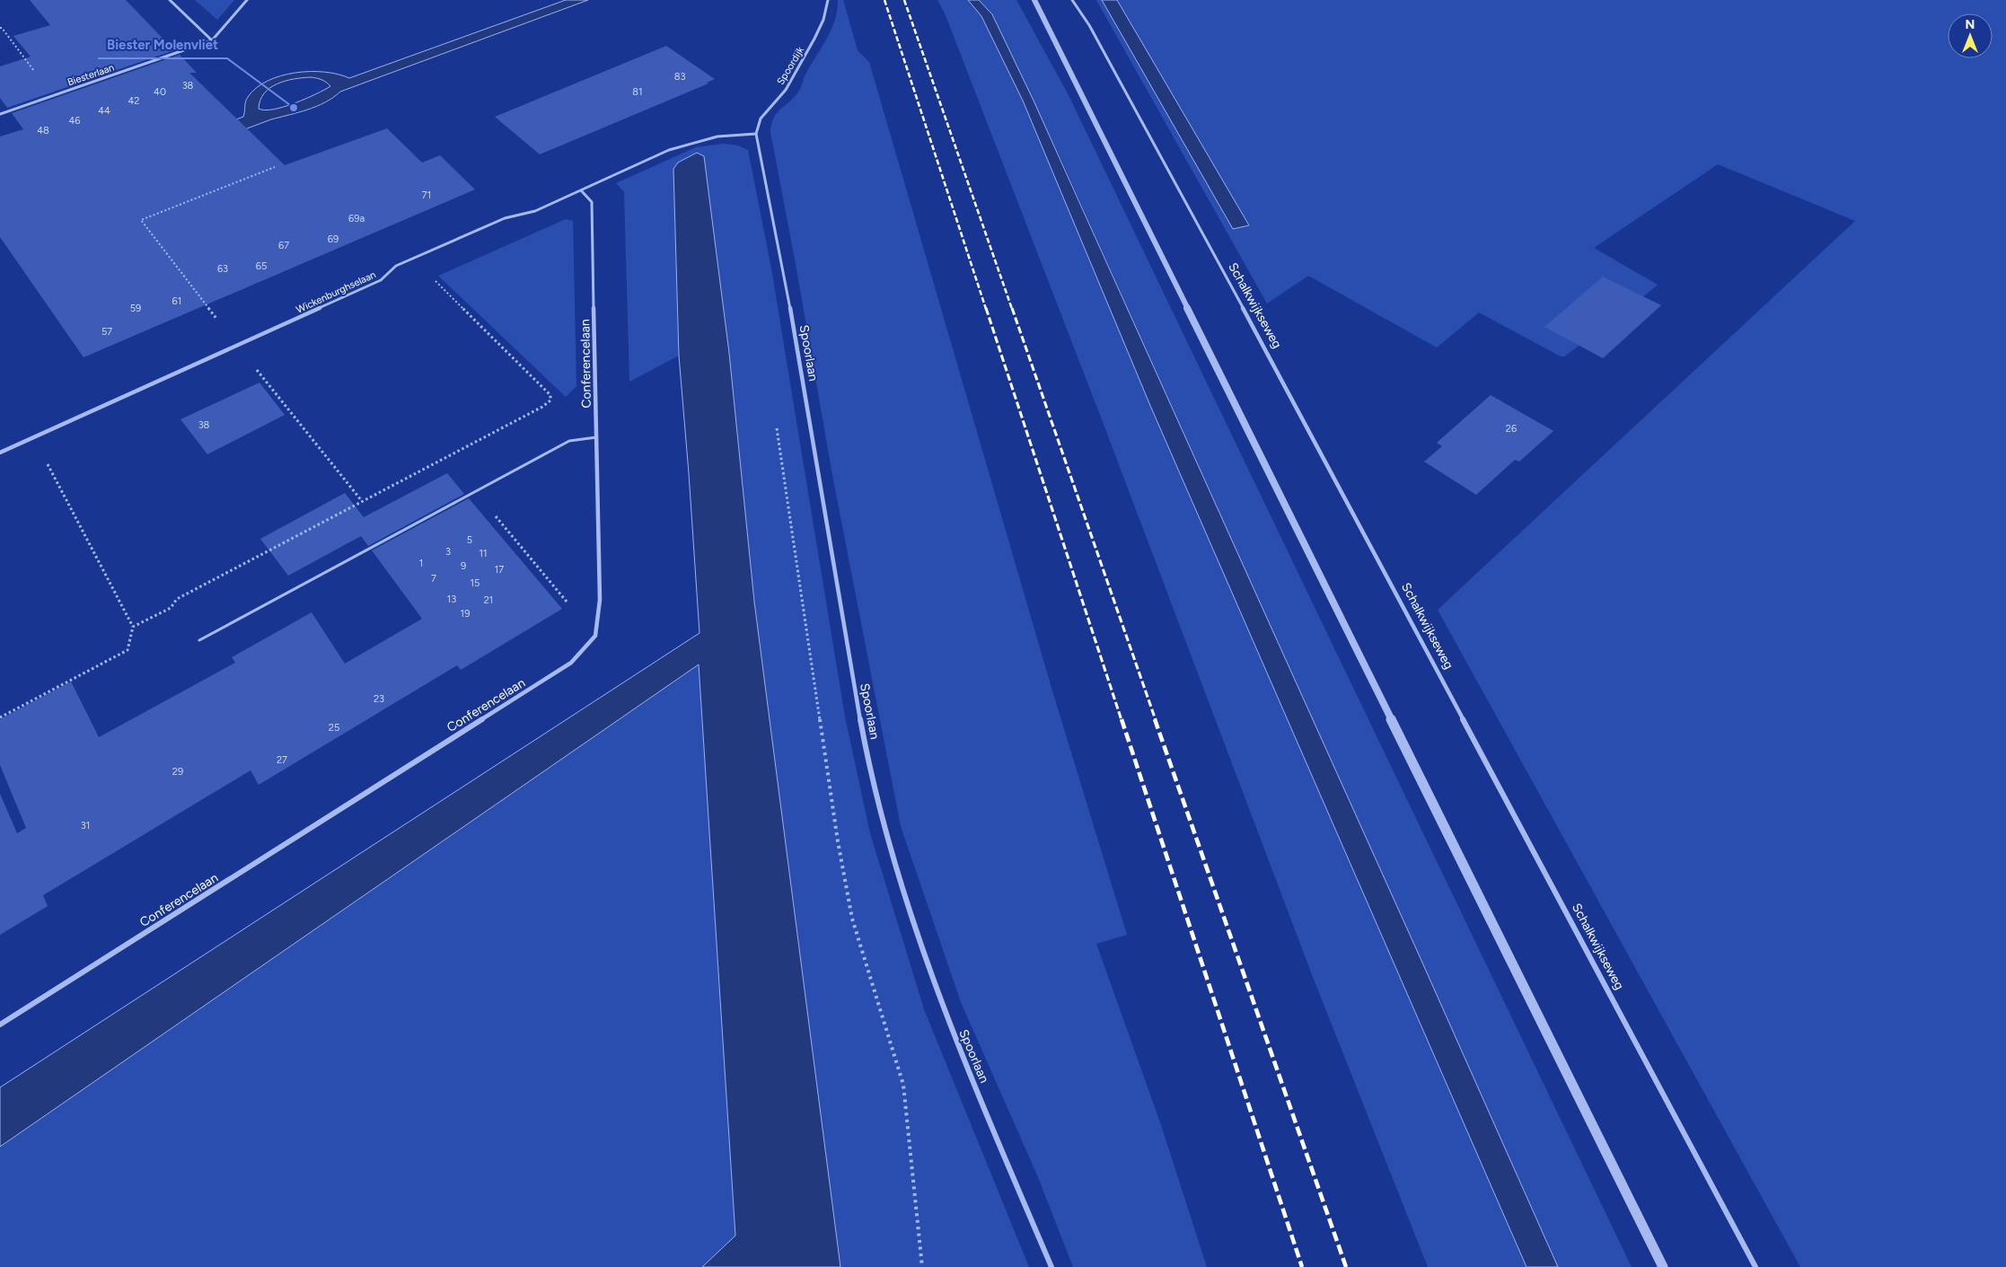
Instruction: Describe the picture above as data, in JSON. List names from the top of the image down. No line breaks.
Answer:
{"streets":{"street":["Spoordijk","Biesterlaan","Wickenburghselaan","Schalkwijkseweg","Spoorlaan","Conferencelaan"]},"crossings":[["Spoordijk","Wickenburghselaan"],["Spoordijk","Spoorlaan"],["Wickenburghselaan","Spoorlaan"],["Wickenburghselaan","Conferencelaan"]],"places":["Biester Molenvliet"],"house_numbers":["83","38","40","81","42","44","46","48","71","69a","69","67","65","63","61","59","57","38","26","5","3","11","1","9","17","7","15","13","21","19","23","25","27","29","31"],"north":"top"}
